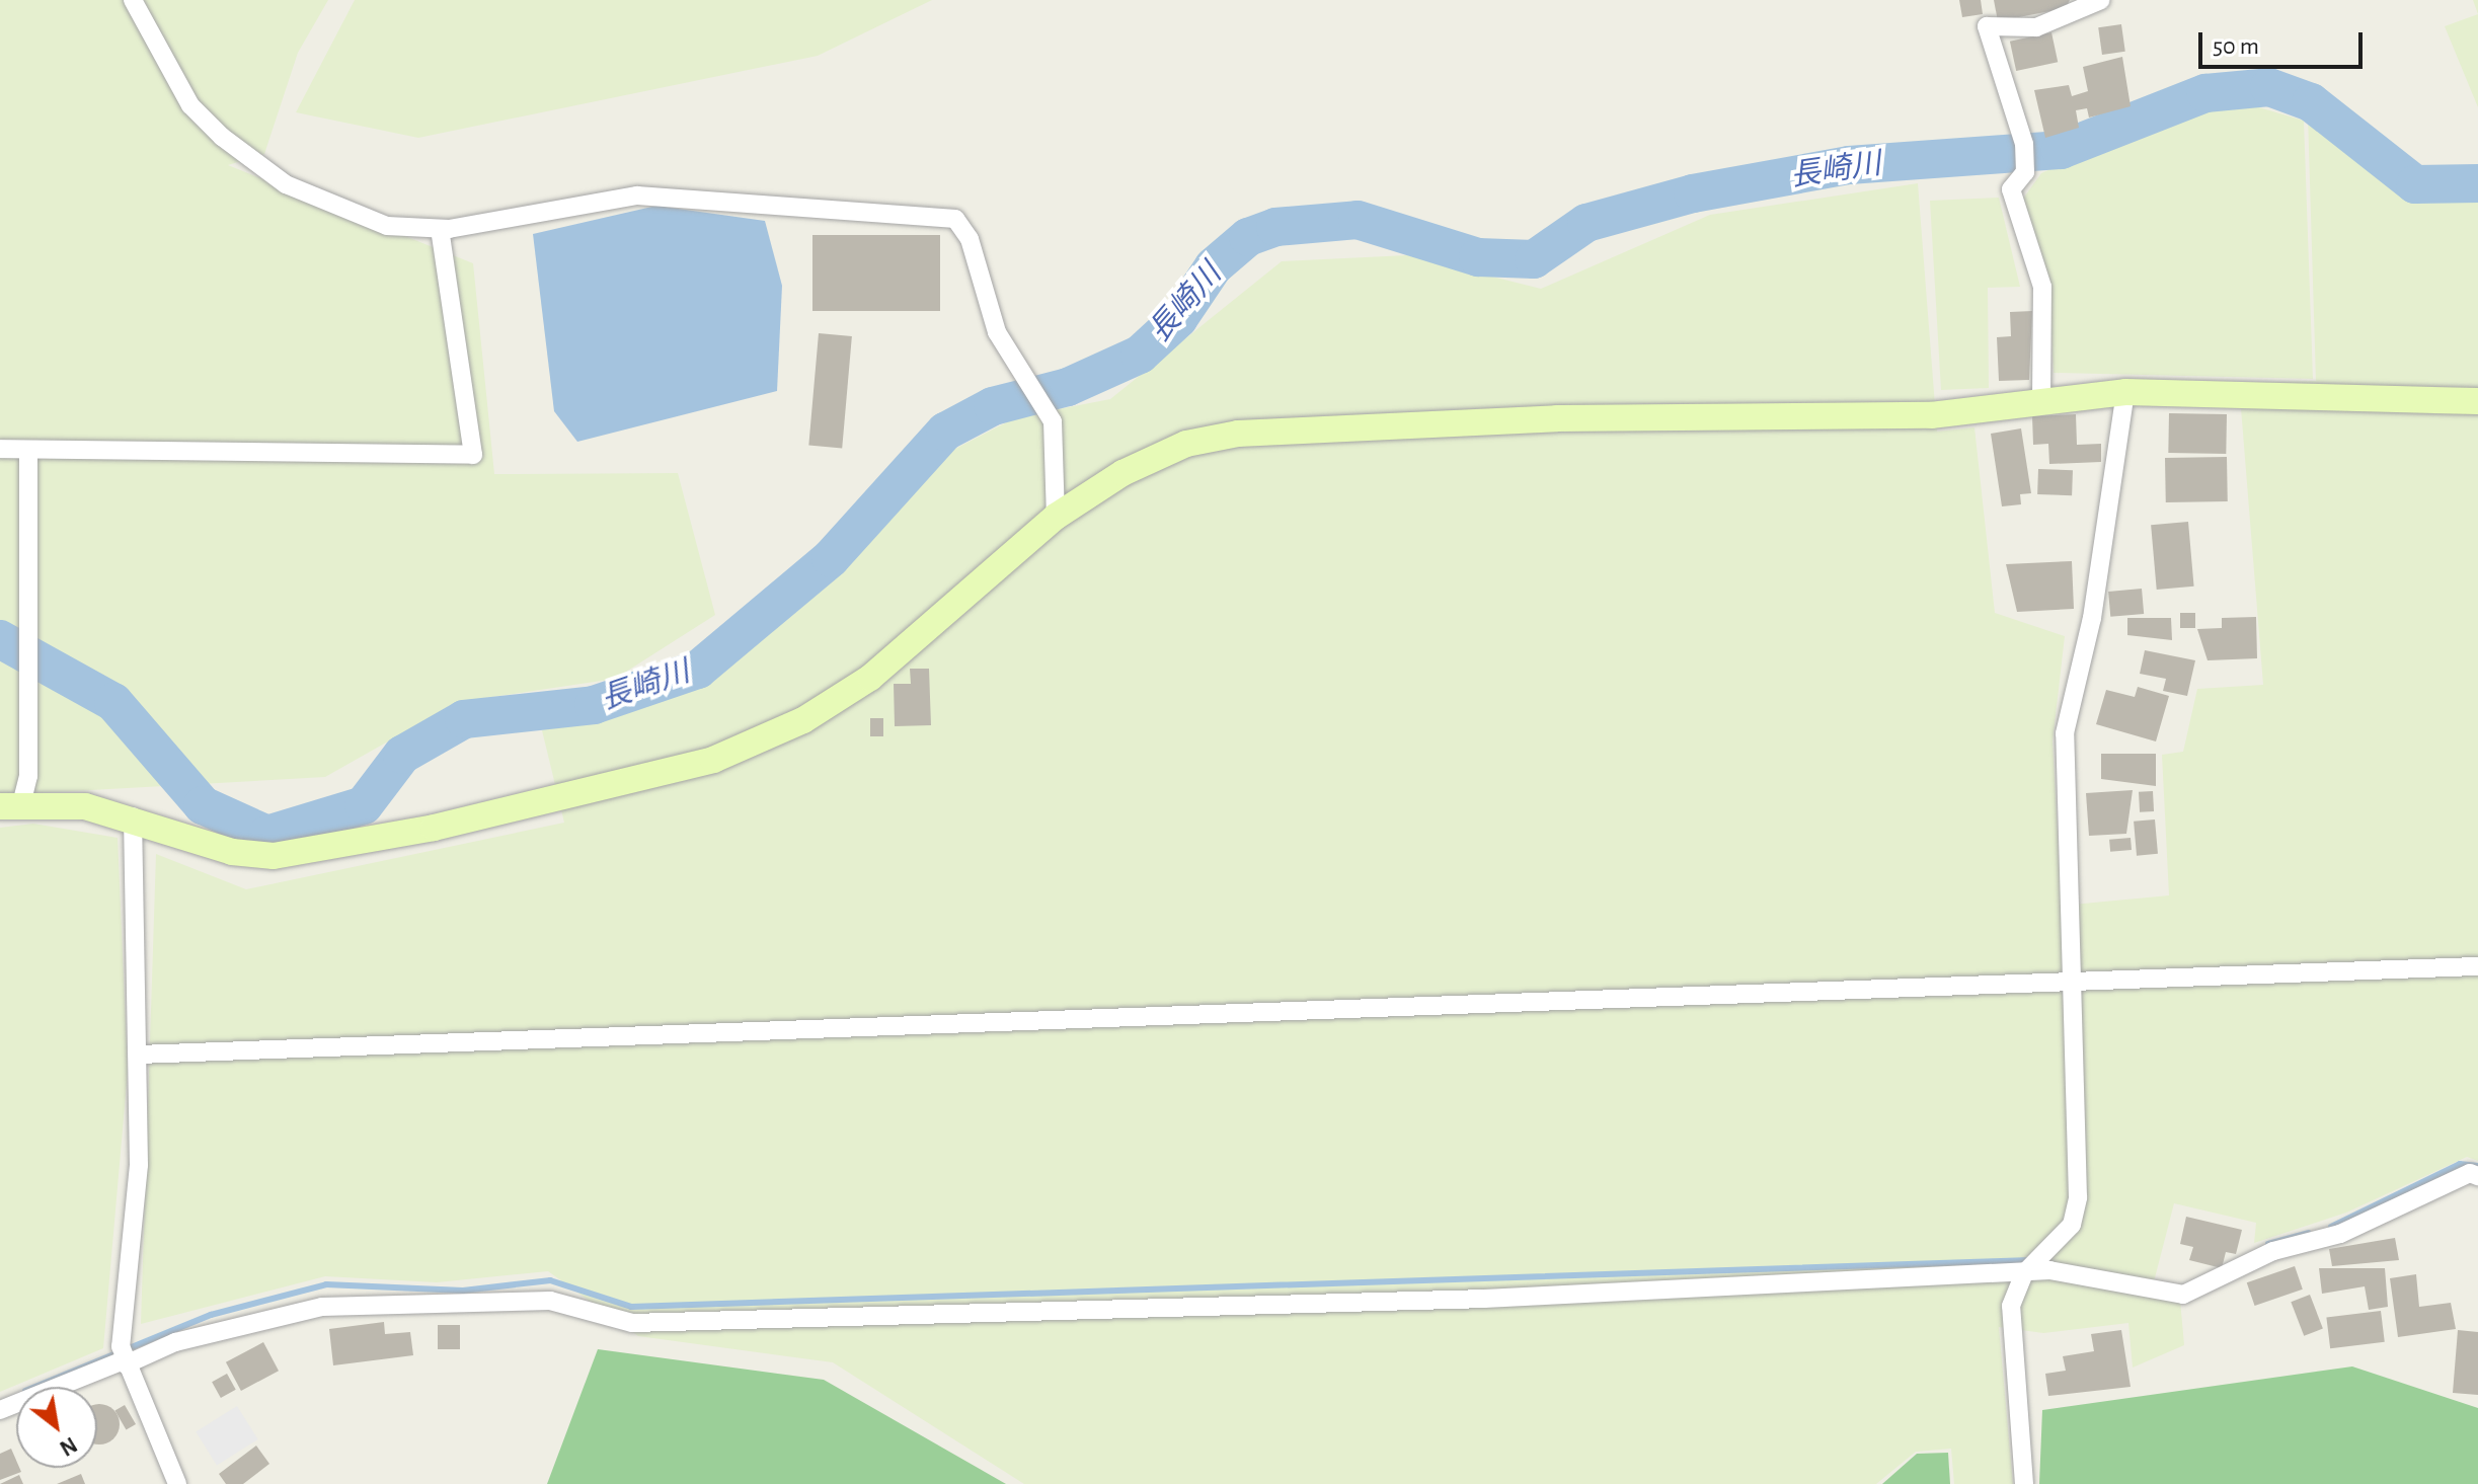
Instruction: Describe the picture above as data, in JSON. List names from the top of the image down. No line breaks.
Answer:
{"water":["長崎川"],"scale_bar":"50 m","north":"bottom right"}
